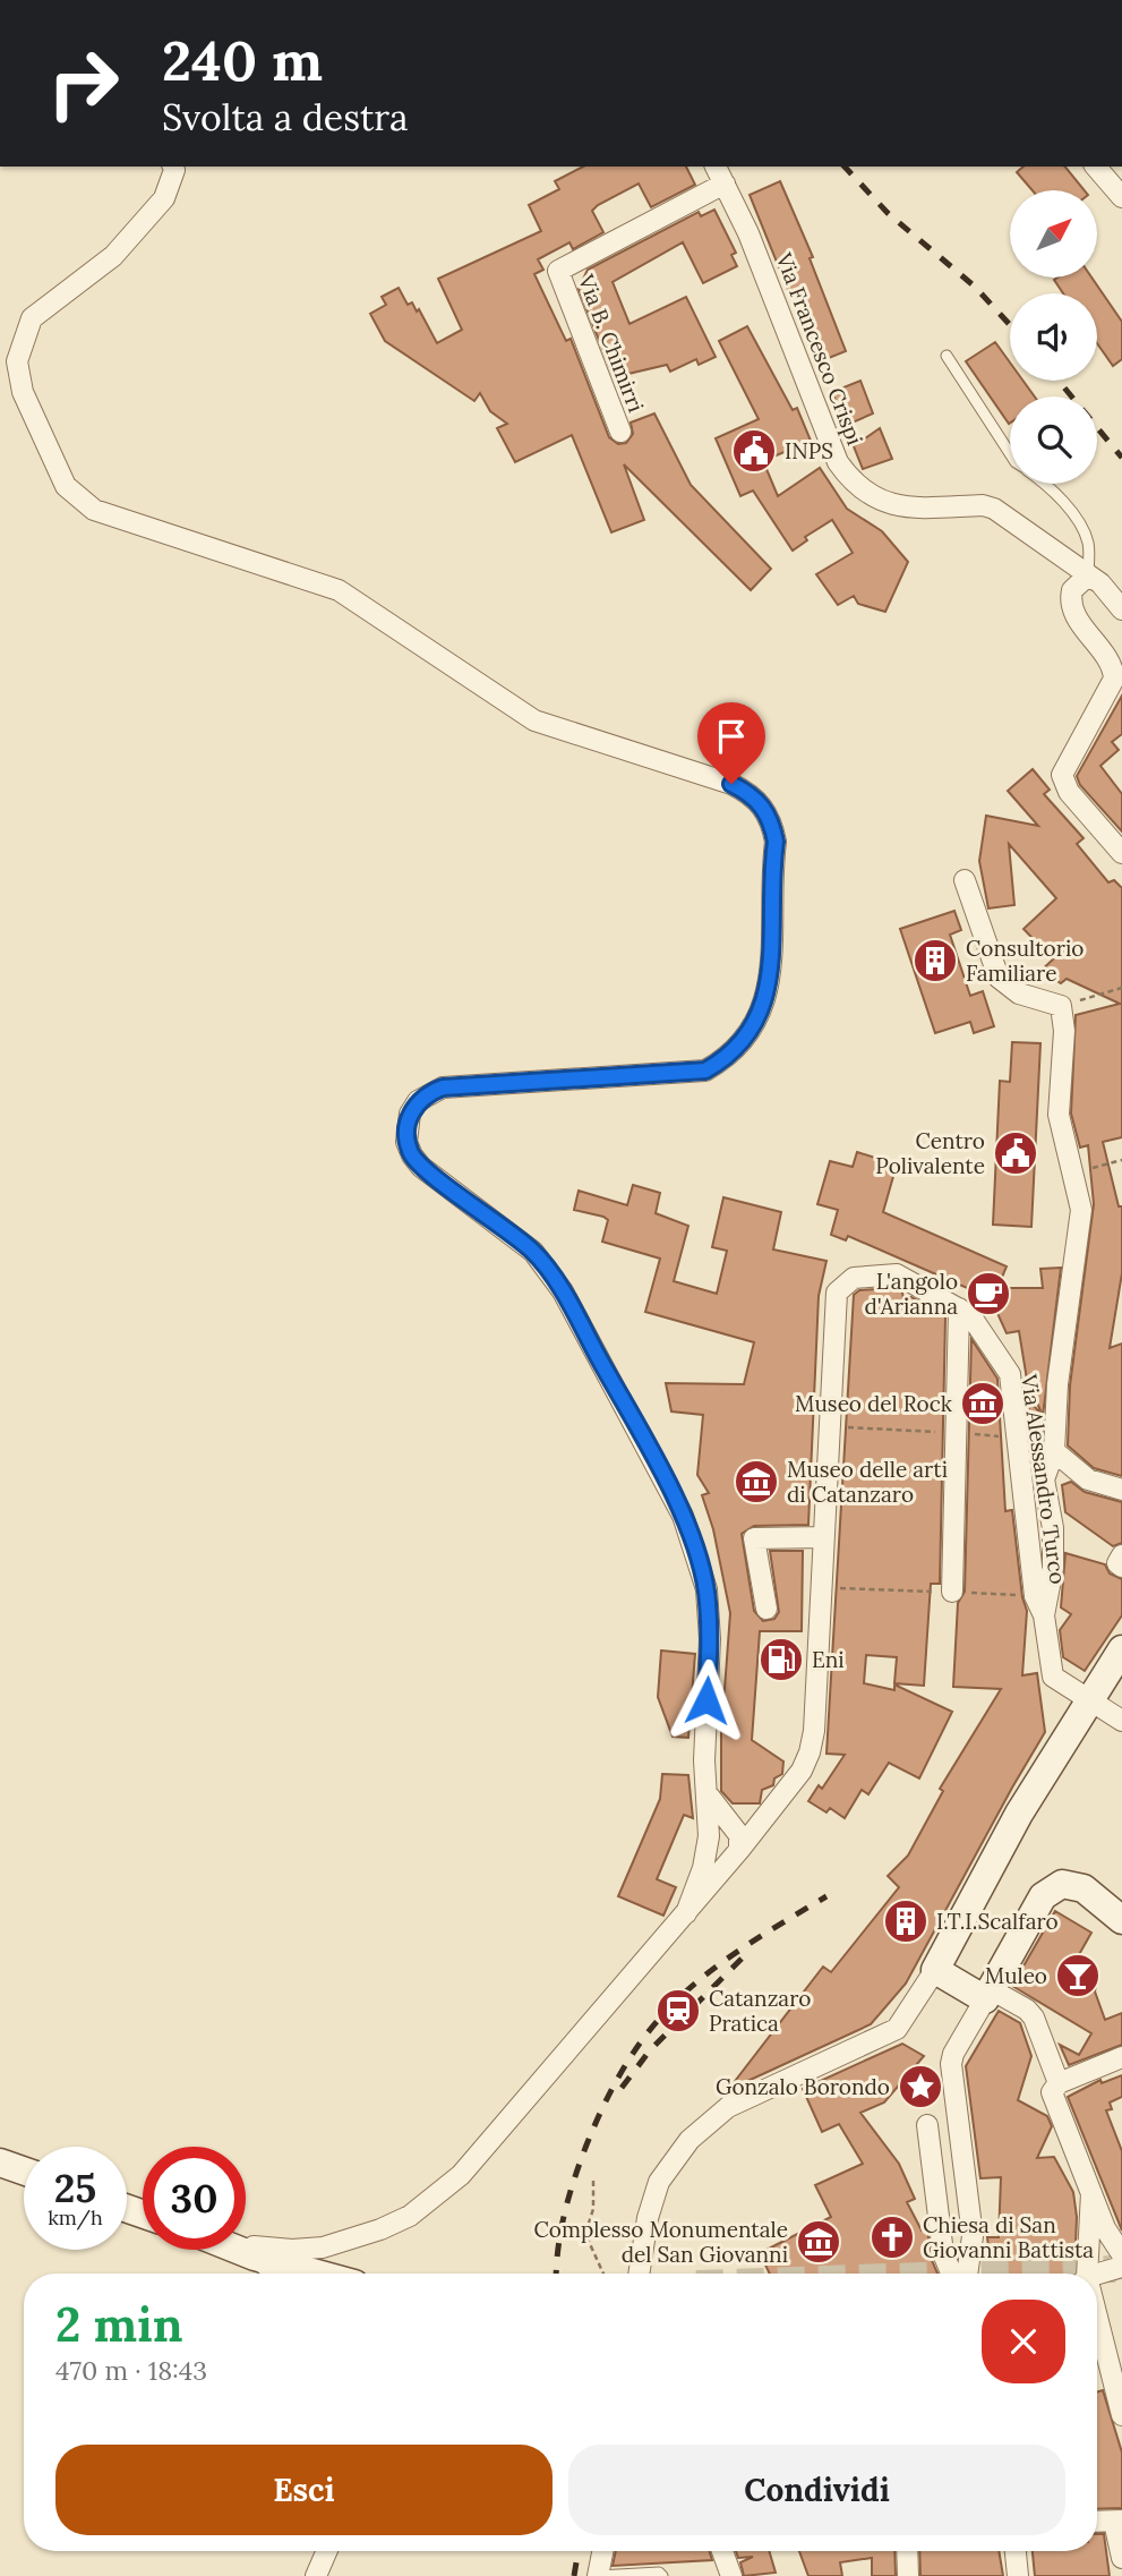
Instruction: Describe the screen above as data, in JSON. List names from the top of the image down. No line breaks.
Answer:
{"streets":{"street":["Via B. Chimirri","Via Francesco Crispi","Via Alessandro Turco"]},"crossings":[["Via B. Chimirri","Via Francesco Crispi"]],"places":{"public building":["INPS","Centro Polivalente"],"building":["Consultorio Familiare","I.T.I.Scalfaro"],"cafe":["L'angolo d'Arianna"],"museum":["Museo del Rock","Museo delle arti di Catanzaro","Complesso Monumentale del San Giovanni"],"fuel station":["Eni"],"bar":["Muleo"],"station":["Catanzaro Pratica"],"place":["Gonzalo Borondo"],"church":["Chiesa di San Giovanni Battista"]},"north":"top right","page":{"turn":["240 m","Svolta a destra"],"speed":"25 km/h","limit":"30","heading":["2 min","470 m · 18:43"],"buttons":["Esci","Condividi"]}}
